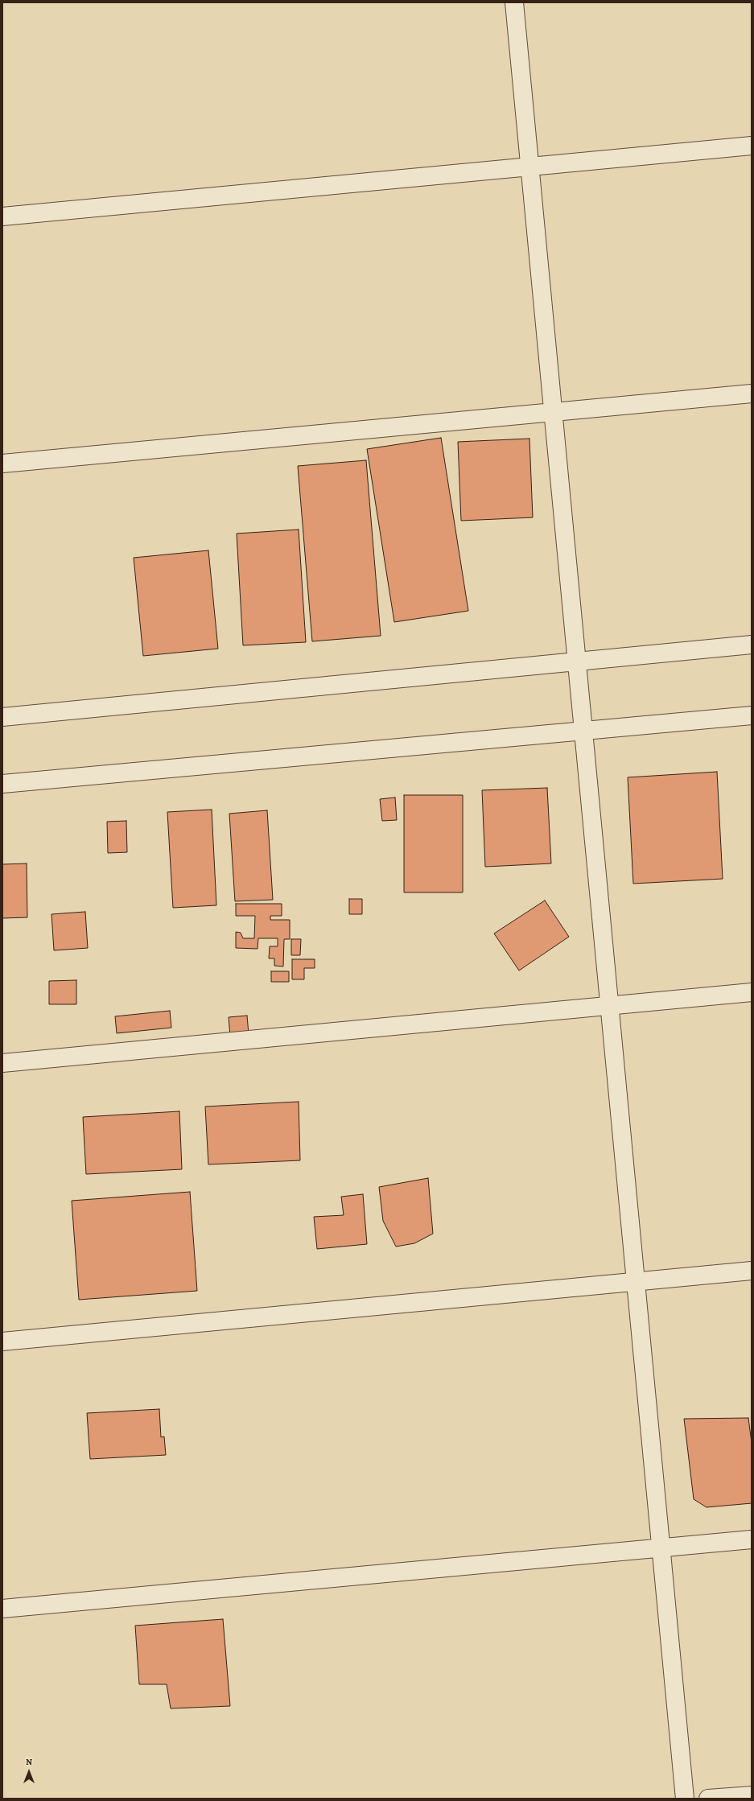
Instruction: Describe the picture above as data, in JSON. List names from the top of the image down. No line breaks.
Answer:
{"north":"top"}
